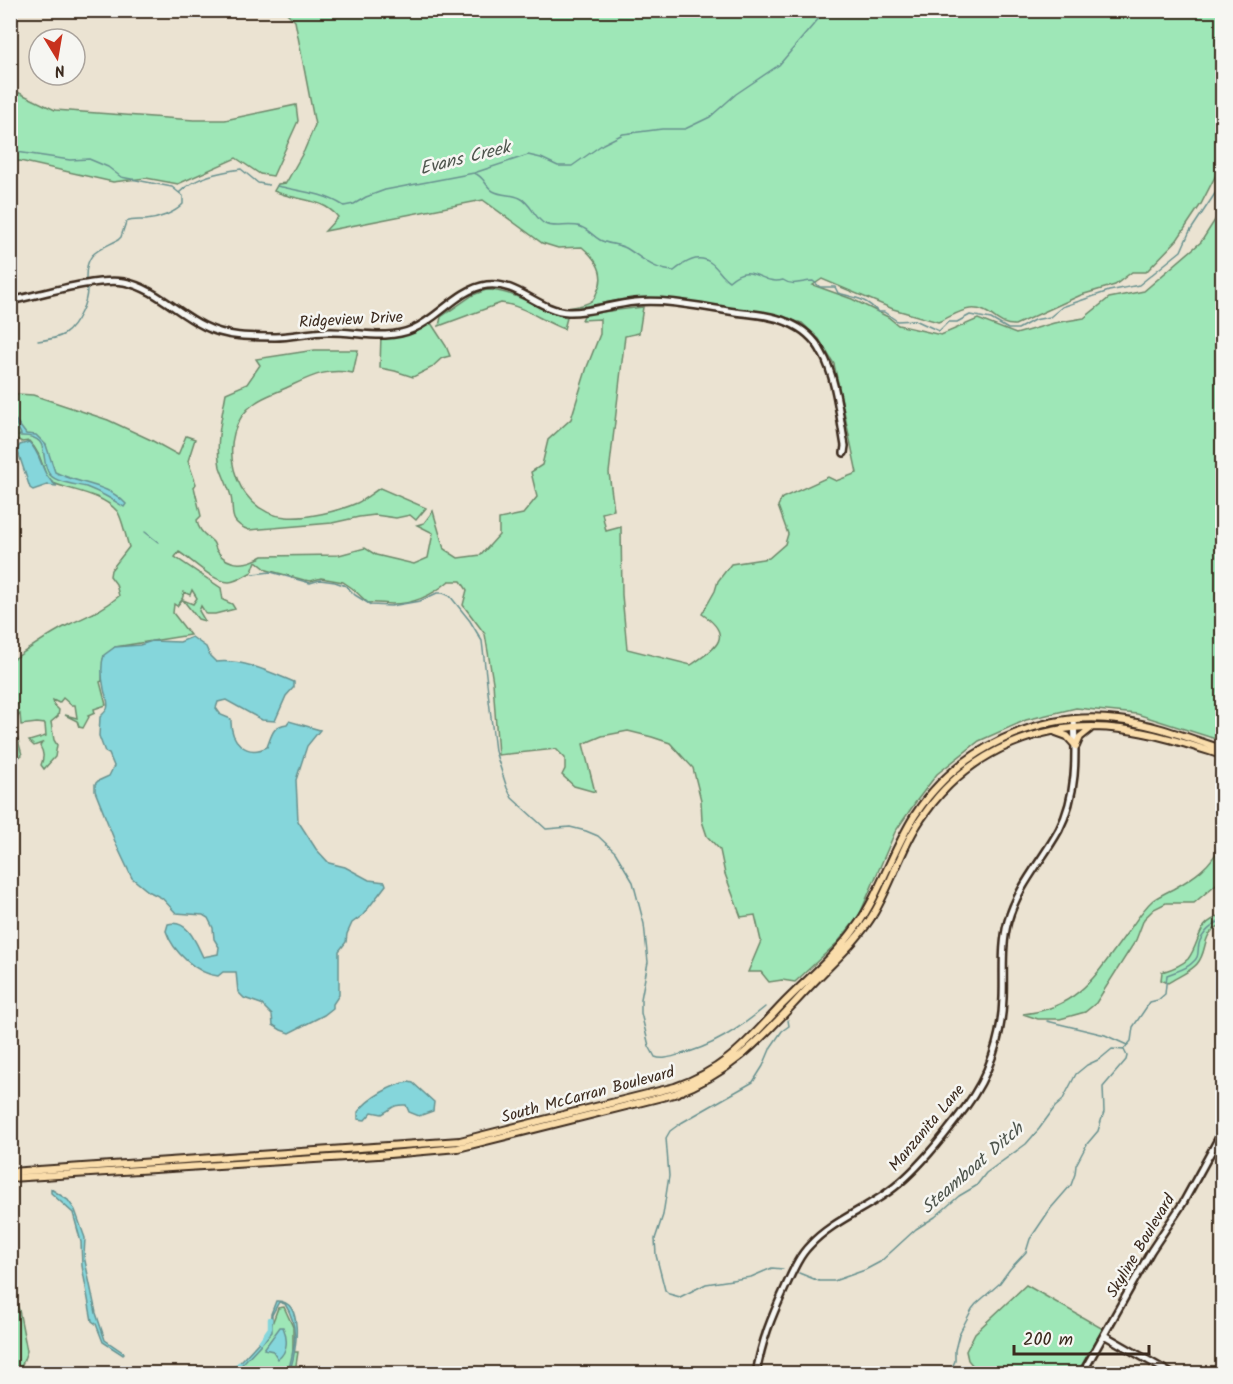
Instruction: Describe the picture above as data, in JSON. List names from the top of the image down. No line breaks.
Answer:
{"streets":{"main road":["South McCarran Boulevard"],"street":["Ridgeview Drive","Manzanita Lane","Skyline Boulevard"]},"crossings":[["South McCarran Boulevard","Manzanita Lane"]],"water":["Evans Creek","Steamboat Ditch"],"scale_bar":"200 m","north":"bottom"}
